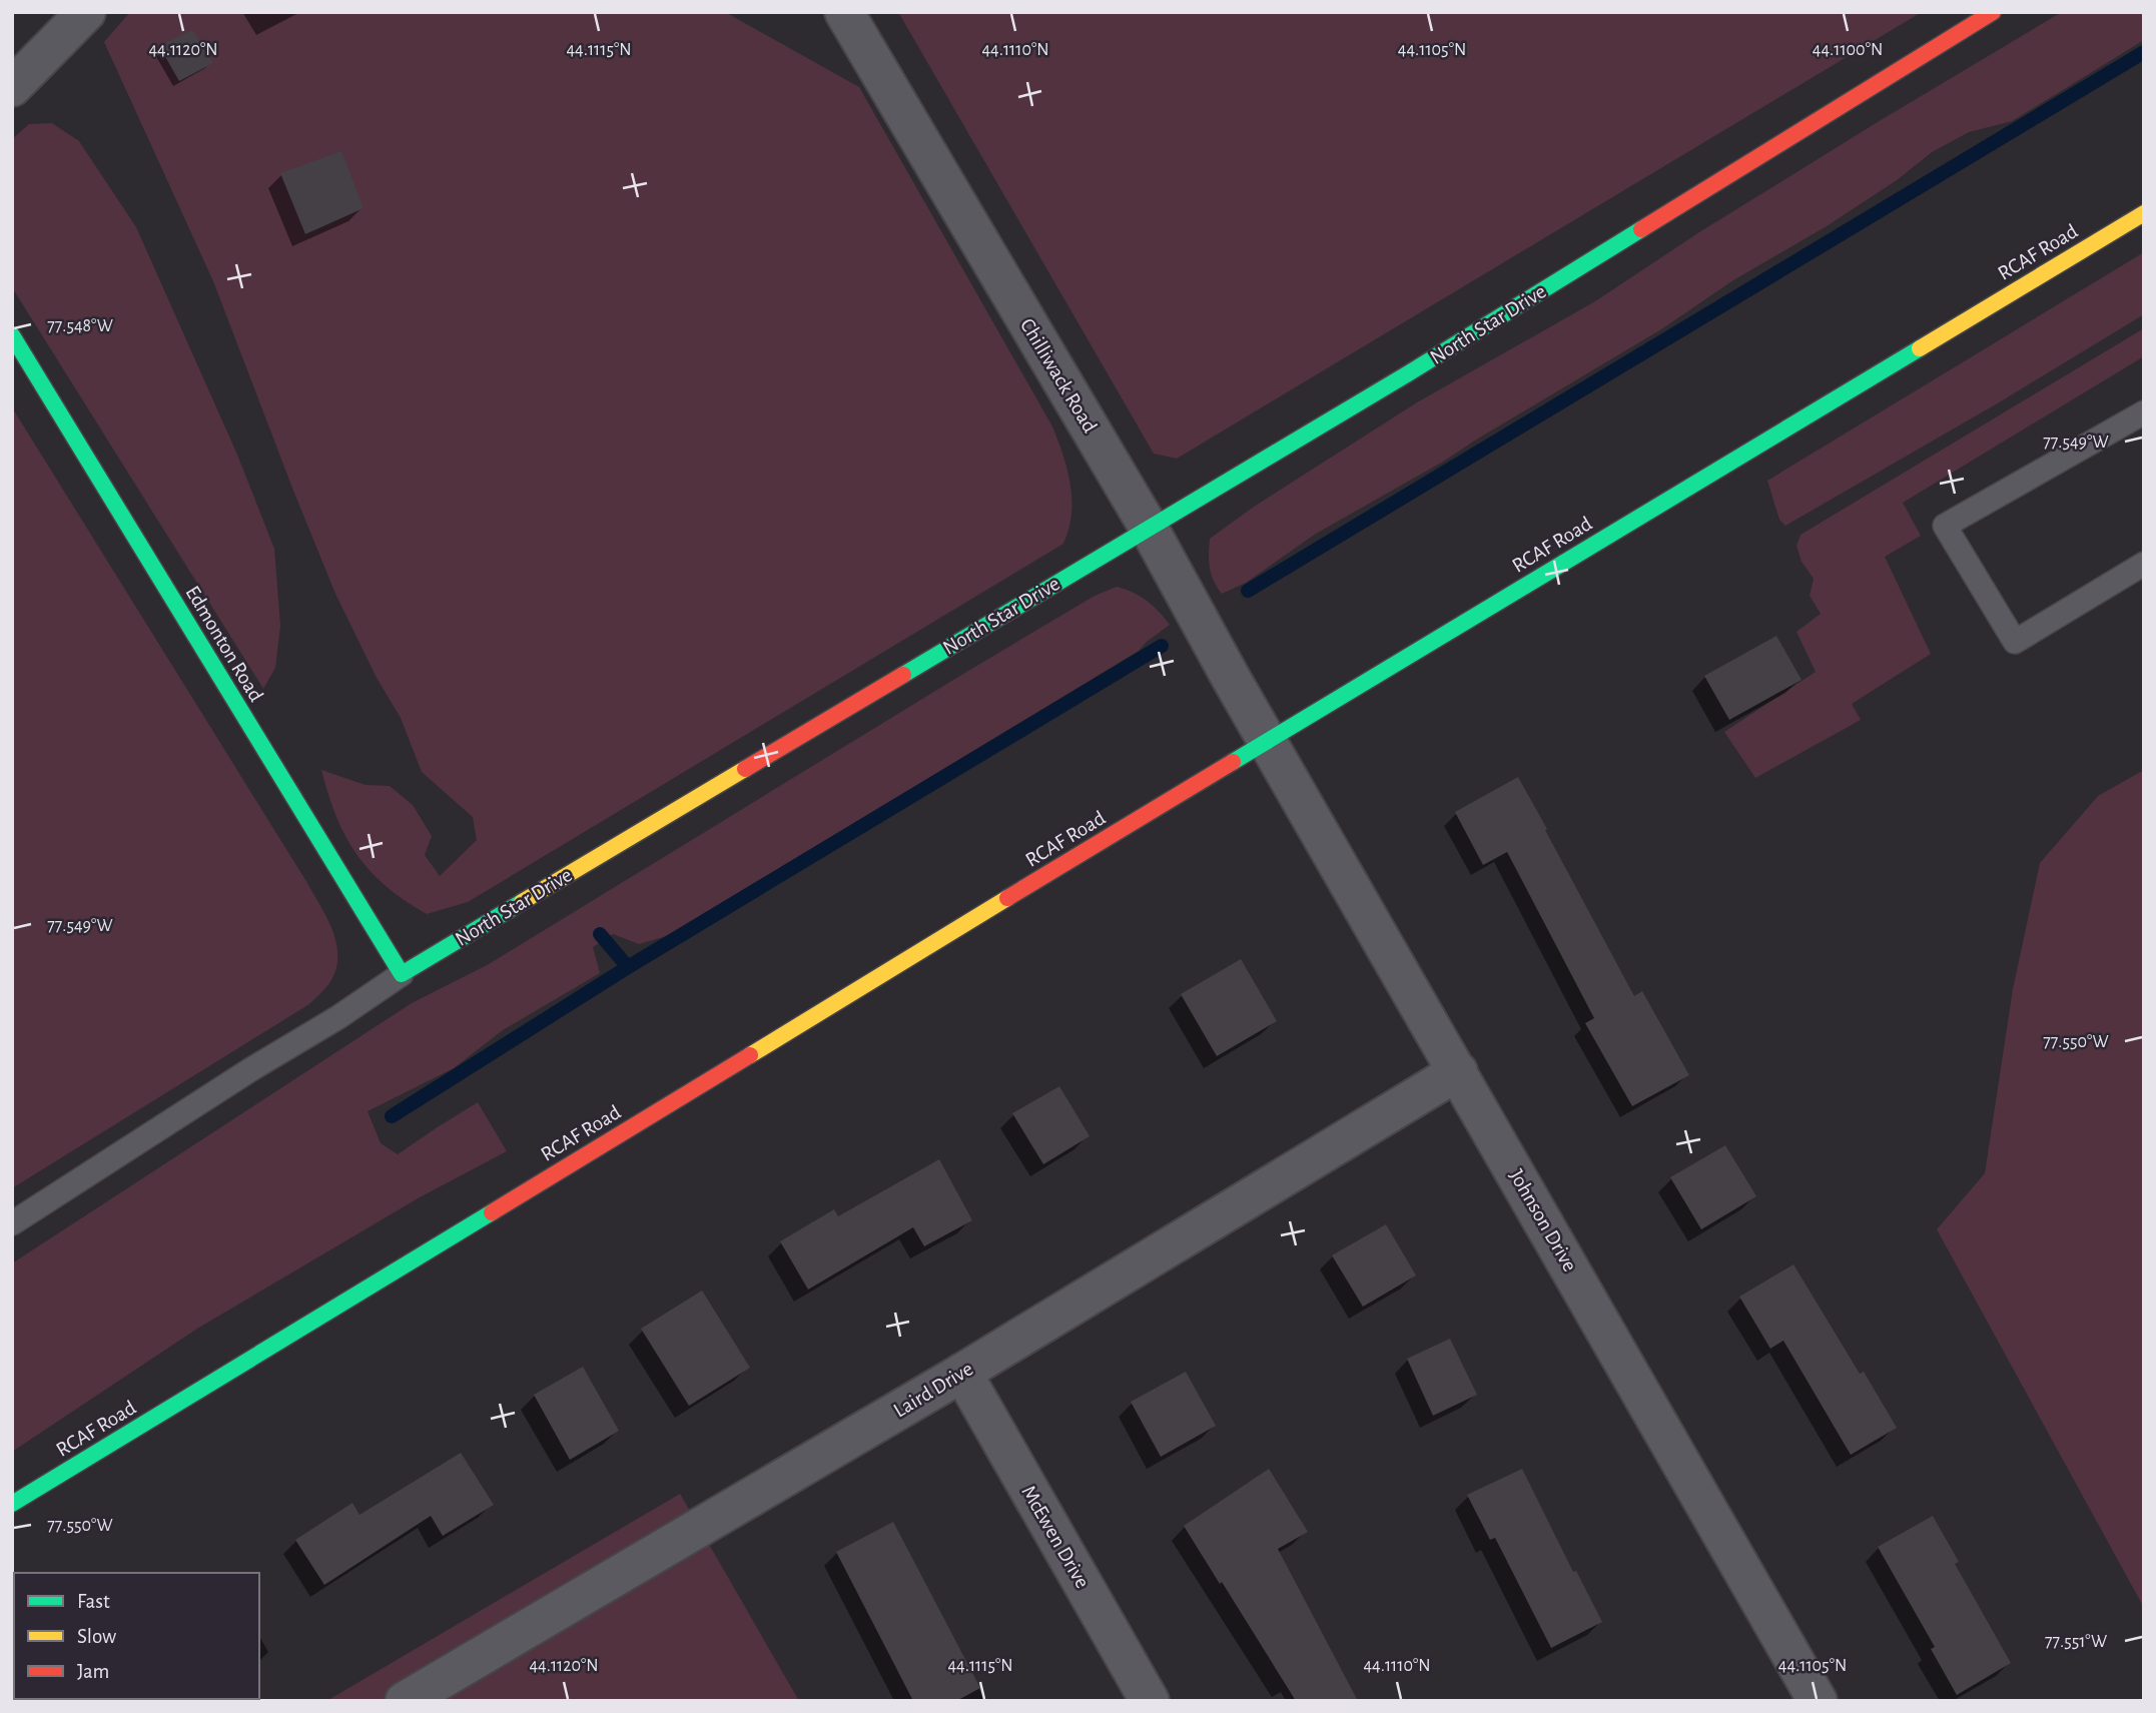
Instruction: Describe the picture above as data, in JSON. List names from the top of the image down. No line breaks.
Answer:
{"streets":{"street":["RCAF Road","North Star Drive","Chilliwack Road","Edmonton Road","Johnson Drive","Laird Drive","McEwen Drive"]},"crossings":[["RCAF Road","Chilliwack Road"],["RCAF Road","Johnson Drive"],["North Star Drive","Chilliwack Road"],["North Star Drive","Edmonton Road"],["Chilliwack Road","Johnson Drive"],["Johnson Drive","Laird Drive"],["Laird Drive","McEwen Drive"]],"legend":["Fast","Slow","Jam"],"coordinates":["44.1120°N","44.1115°N","44.1110°N","44.1105°N","44.1100°N","77.548°W","77.549°W","77.550°W","77.551°W"]}
